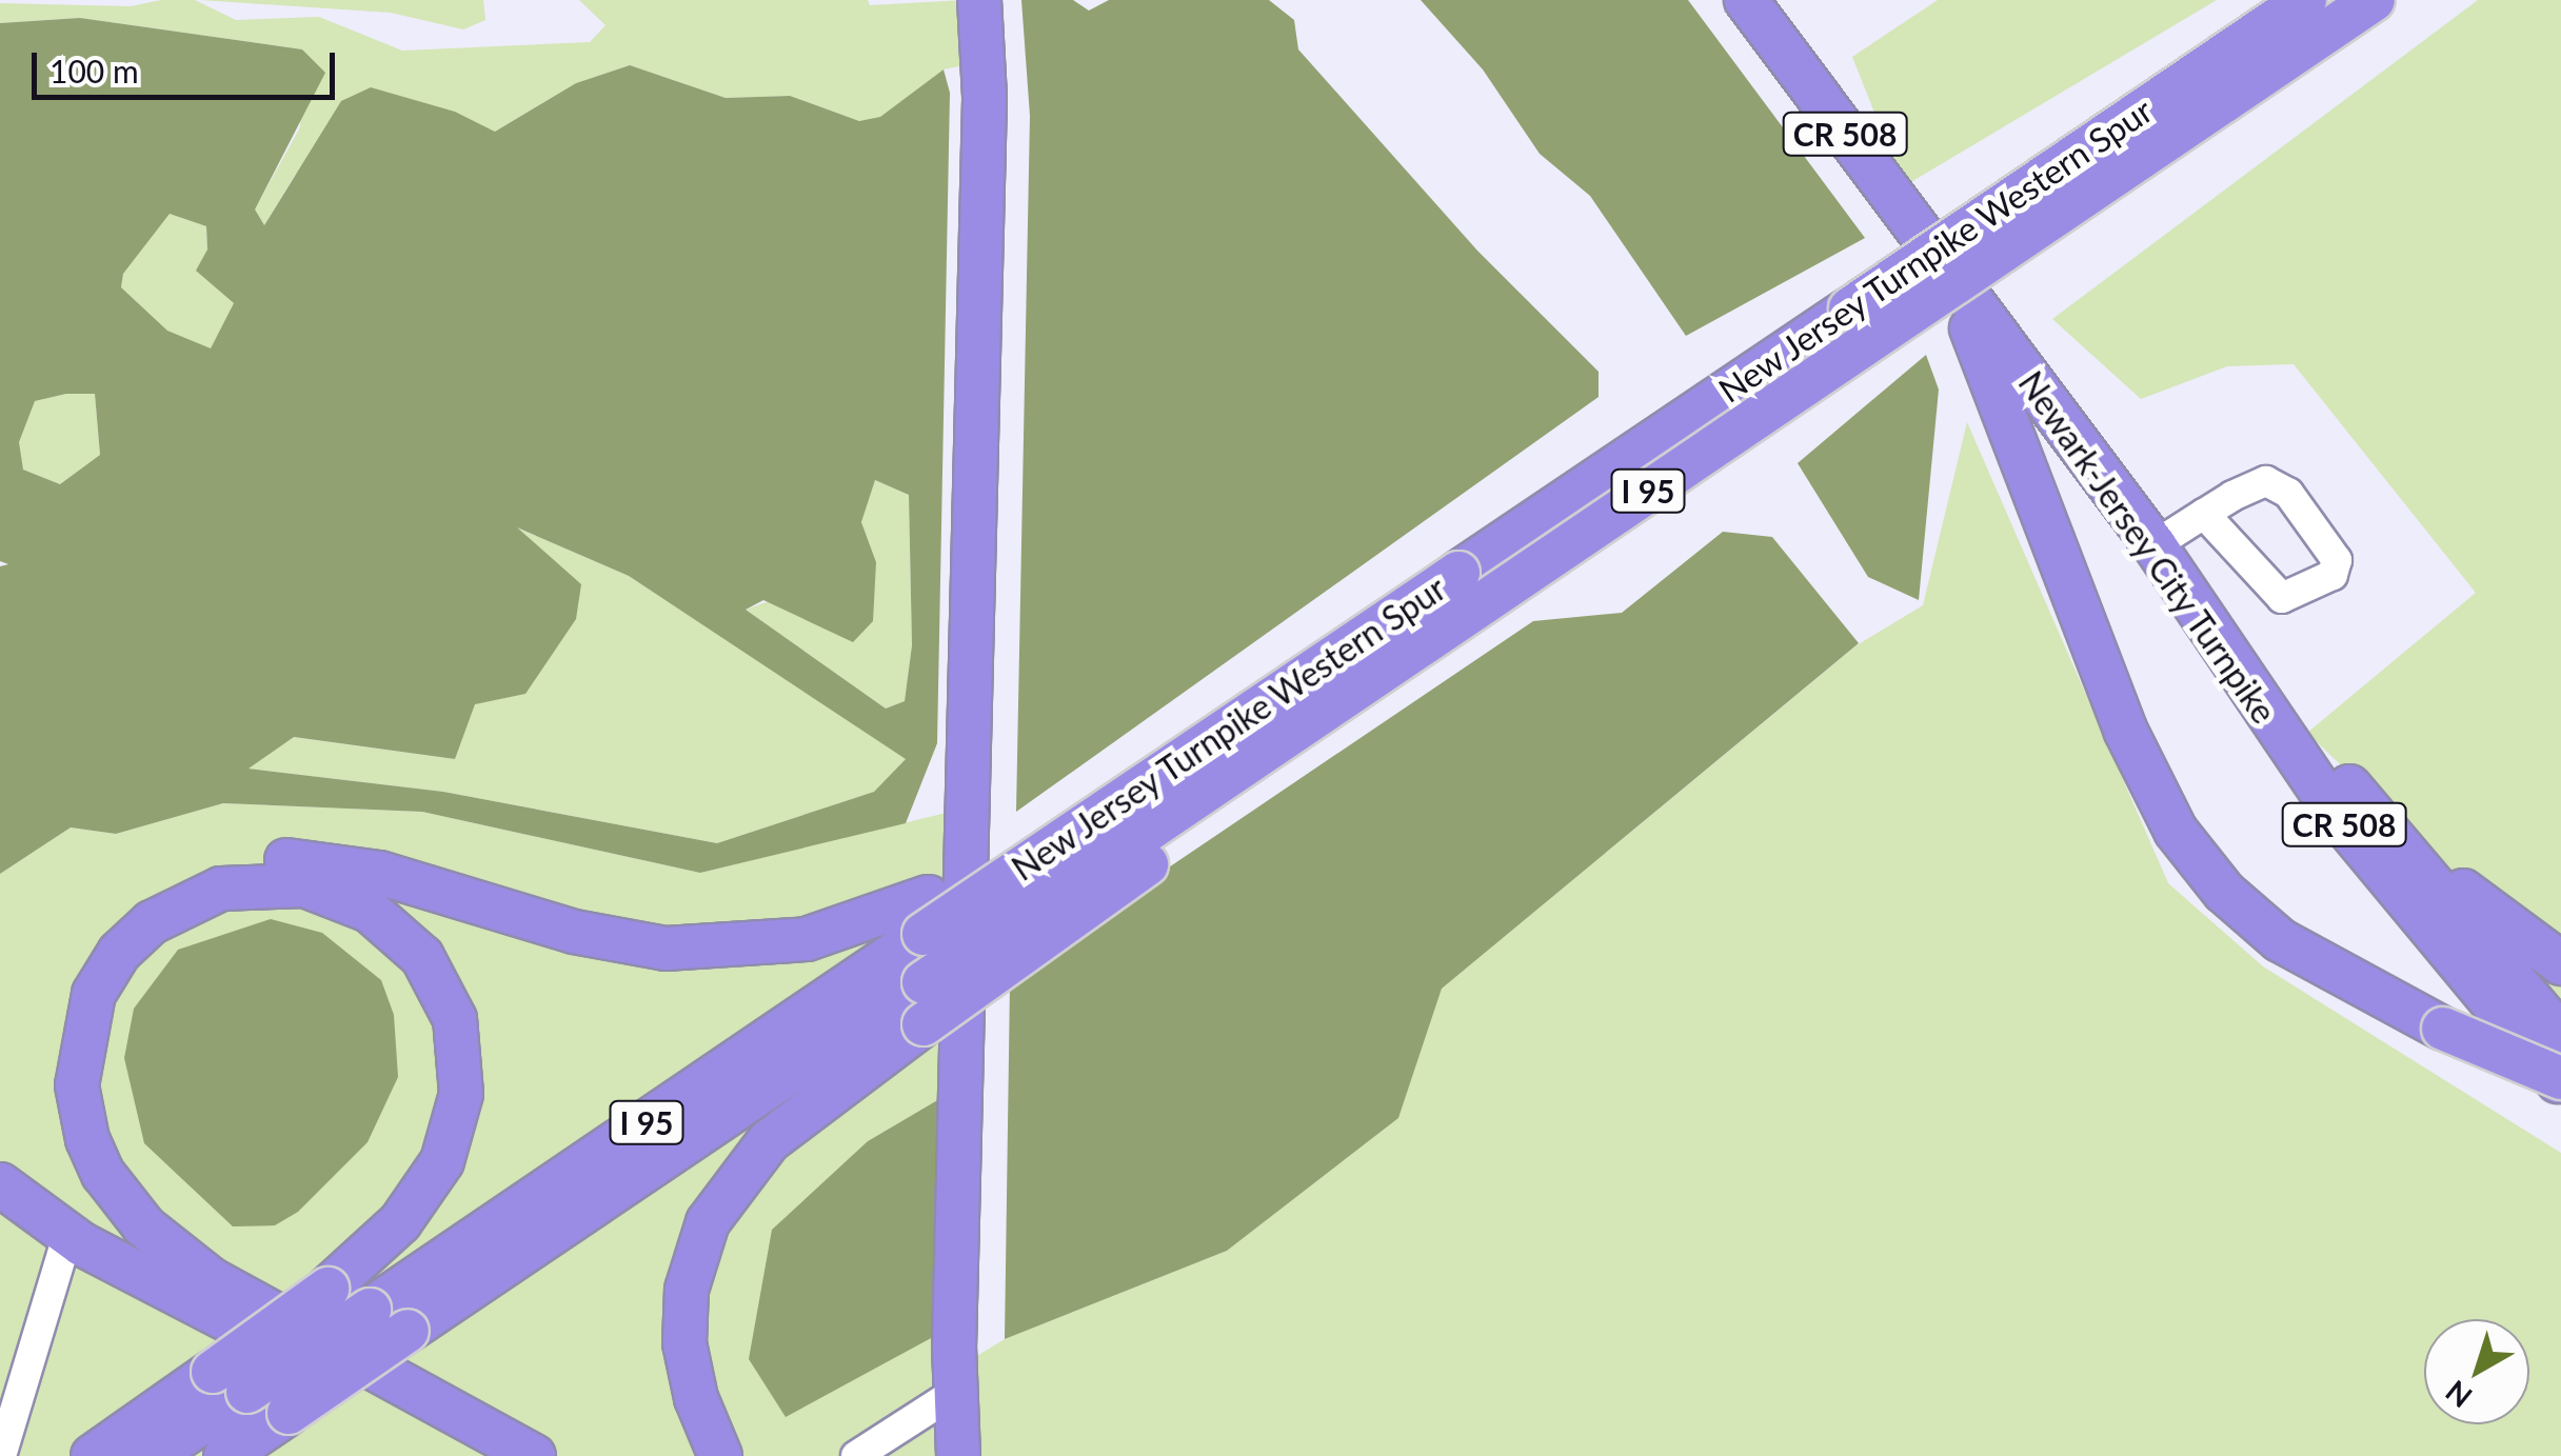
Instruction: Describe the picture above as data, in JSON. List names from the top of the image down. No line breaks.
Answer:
{"streets":{"highway":["CR 508","New Jersey Turnpike Western Spur","I 95","Newark-Jersey City Turnpike"]},"crossings":[["CR 508","Newark-Jersey City Turnpike"],["New Jersey Turnpike Western Spur","I 95"]],"scale_bar":"100 m","north":"bottom left"}
